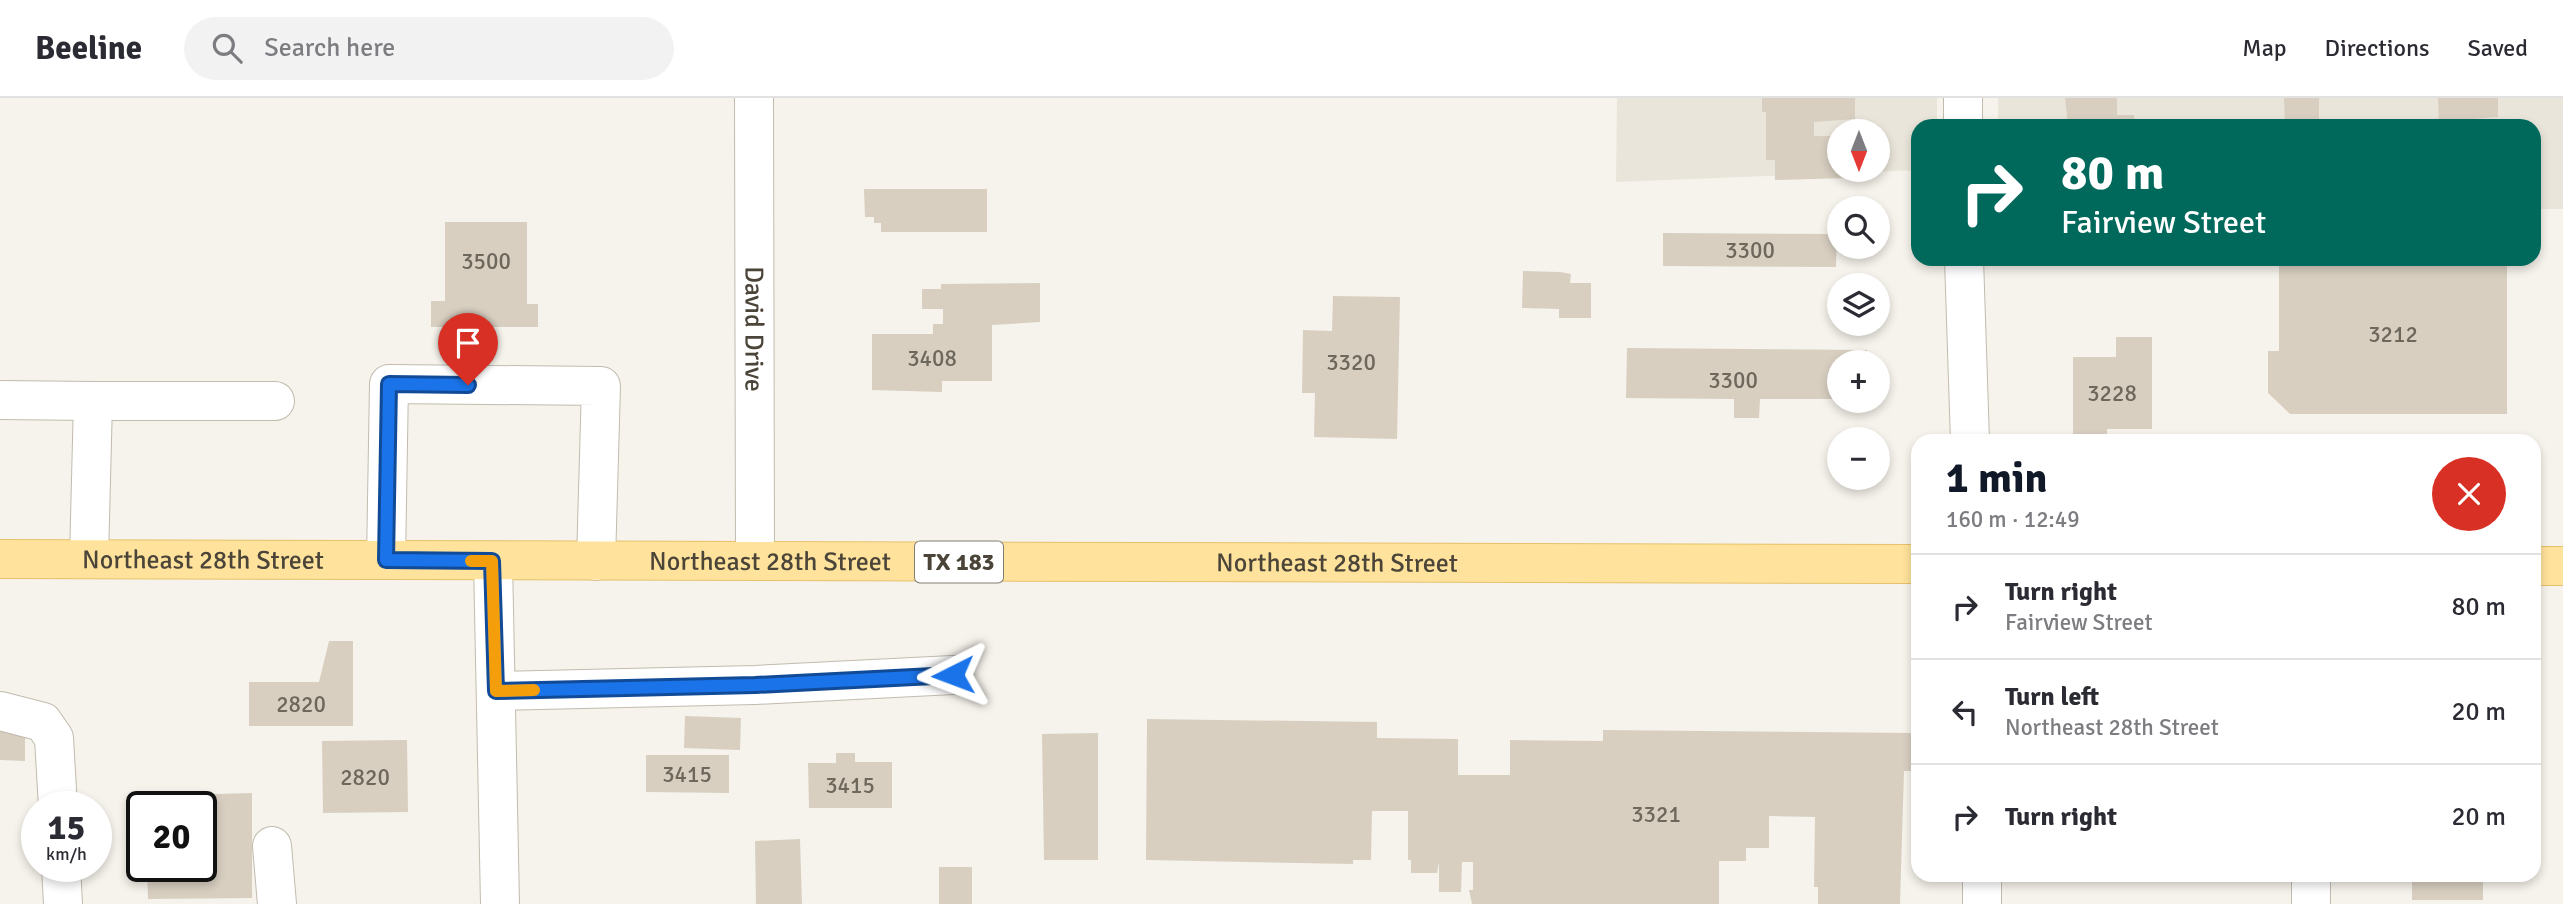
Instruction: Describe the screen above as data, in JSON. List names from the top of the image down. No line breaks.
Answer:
{"streets":{"main road":["Northeast 28th Street","TX 183"],"street":["David Drive"]},"crossings":[["David Drive","Northeast 28th Street"]],"house_numbers":["3300","3500","3212","3408","3320","3300","3228","2820","3415","2820","3415","3321"],"north":"bottom","page":{"header":"Beeline","search":"Search here","nav":["Map","Directions","Saved"],"map_buttons":["+","−"],"turn":["80 m","Fairview Street"],"heading":["1 min","160 m · 12:49"],"list":[{"name":"Turn right","note":"Fairview Street","value":"80 m"},{"name":"Turn left","note":"Northeast 28th Street","value":"20 m"},{"name":"Turn right","value":"20 m"}],"speed":"15 km/h","limit":"20"}}
